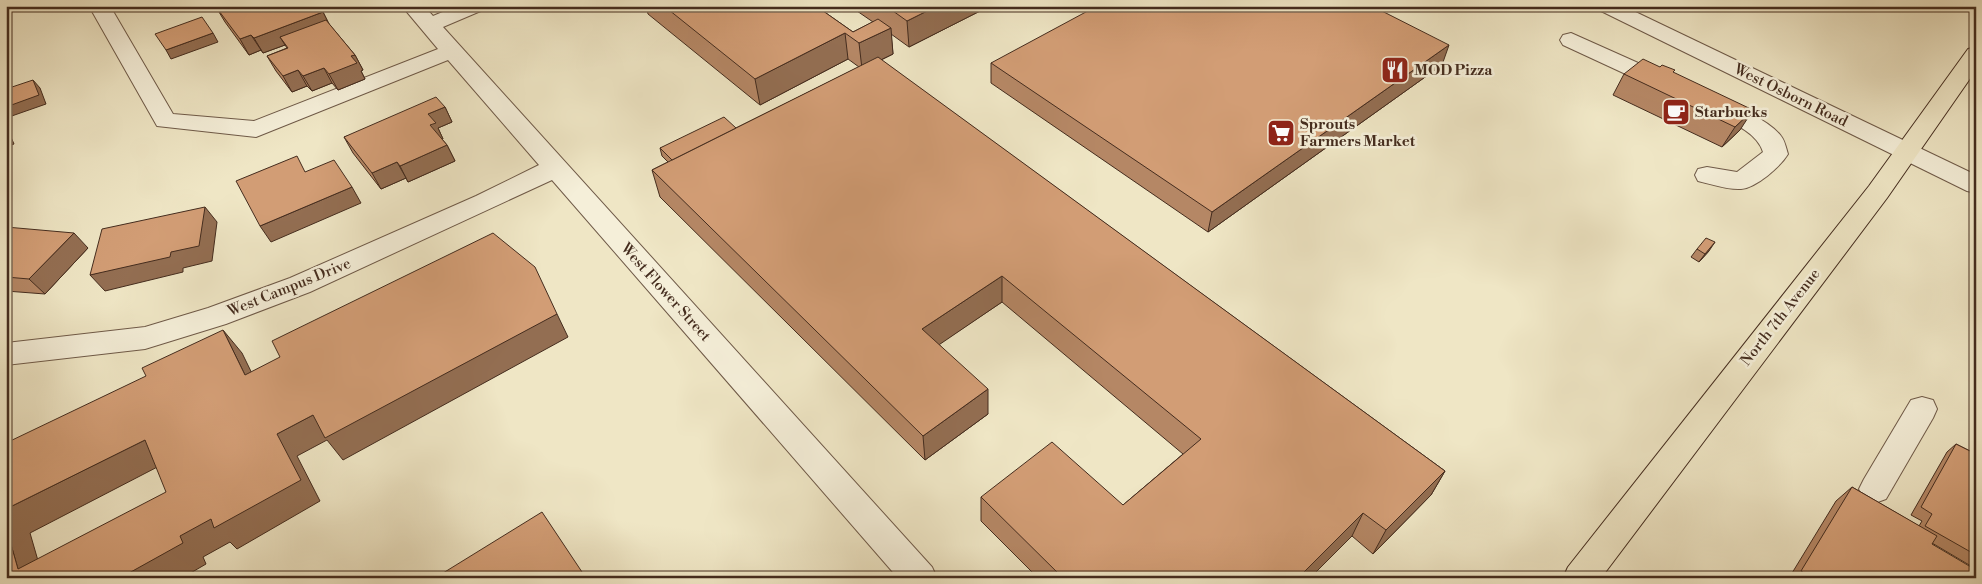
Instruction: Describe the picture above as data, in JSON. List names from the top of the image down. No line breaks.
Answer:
{"streets":{"main road":["North 7th Avenue"],"street":["West Osborn Road","West Campus Drive","West Flower Street"]},"crossings":[["West Osborn Road","North 7th Avenue"],["West Campus Drive","West Flower Street"]],"places":{"restaurant":["MOD Pizza"],"cafe":["Starbucks"],"supermarket":["Sprouts Farmers Market"]}}
